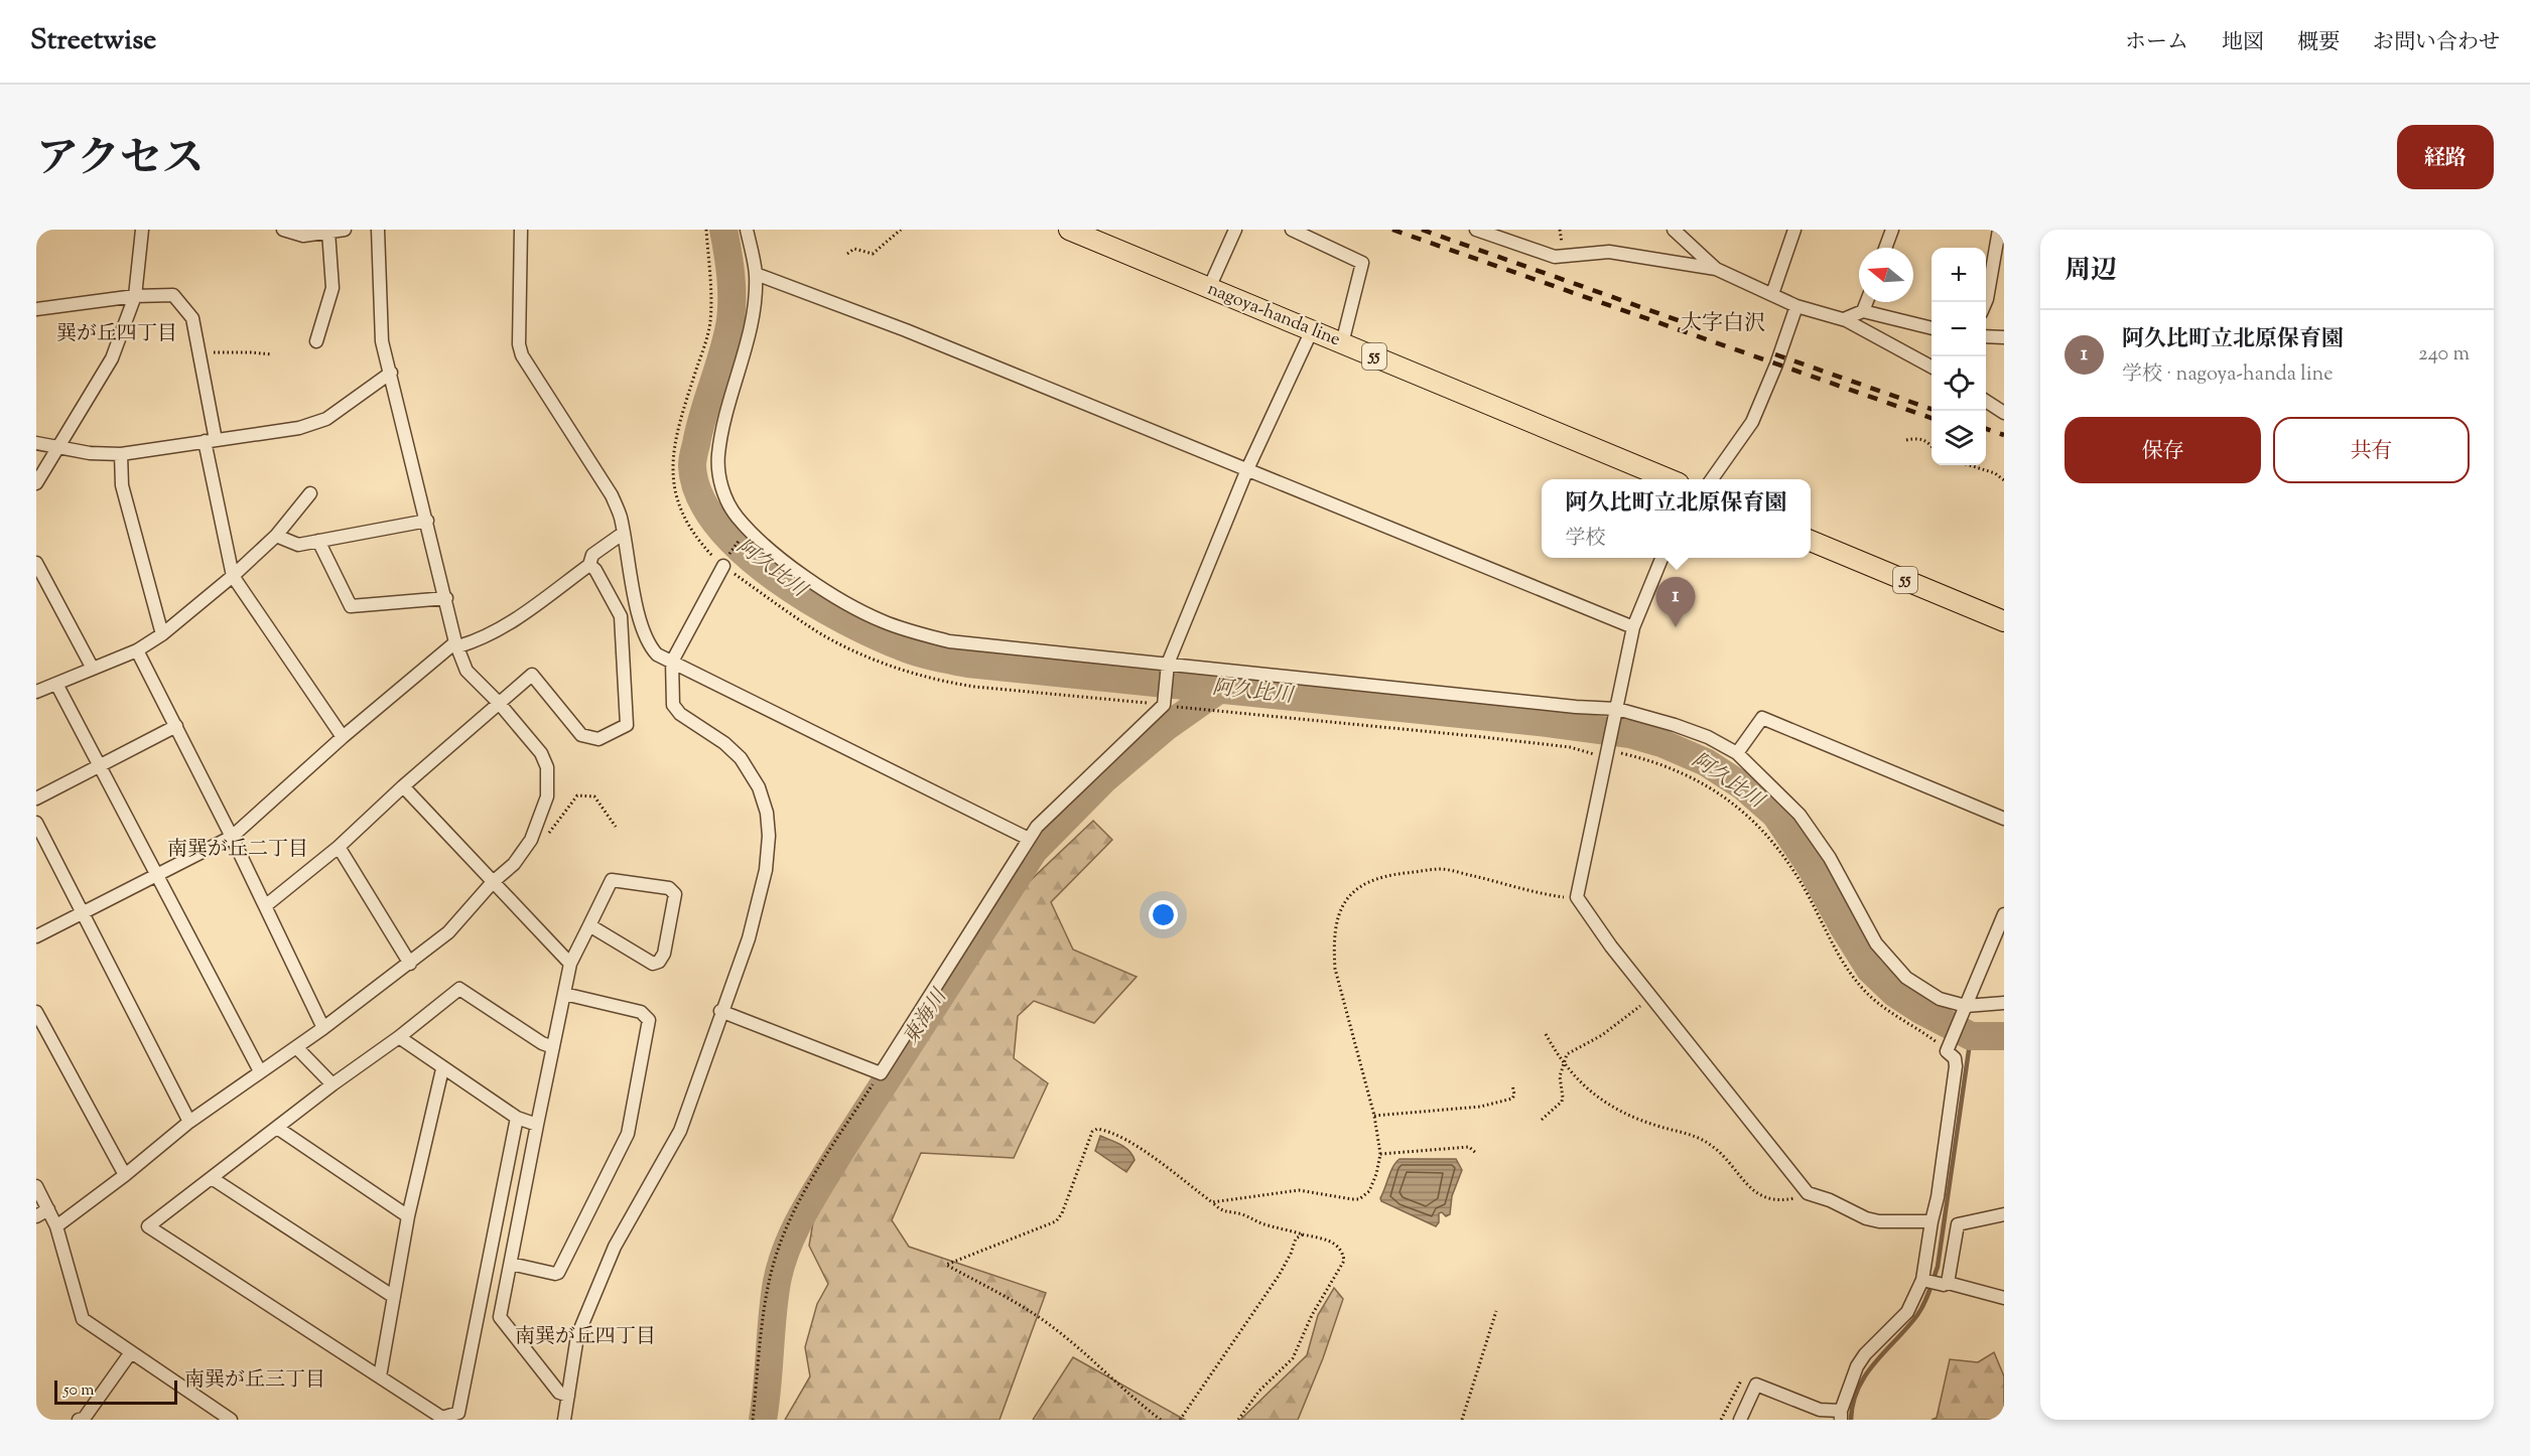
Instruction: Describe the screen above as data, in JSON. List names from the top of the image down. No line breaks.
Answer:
{"streets":{"main road":["nagoya-handa line","55"]},"districts":["大字白沢","巽が丘四丁目","南巽が丘二丁目","南巽が丘四丁目","南巽が丘三丁目"],"water":["阿久比川","東海川"],"scale_bar":"50 m","north":"left","page":{"header":"Streetwise","nav":["ホーム","地図","概要","お問い合わせ"],"title":"アクセス","buttons":["経路",["保存","共有"]],"heading":"周辺","map_buttons":["+","−"],"list":[{"mark":"1","name":"阿久比町立北原保育園","note":"学校 · nagoya-handa line","value":"240 m"}],"popup":["阿久比町立北原保育園","学校"],"pins":"1","scale":"50 m"}}
